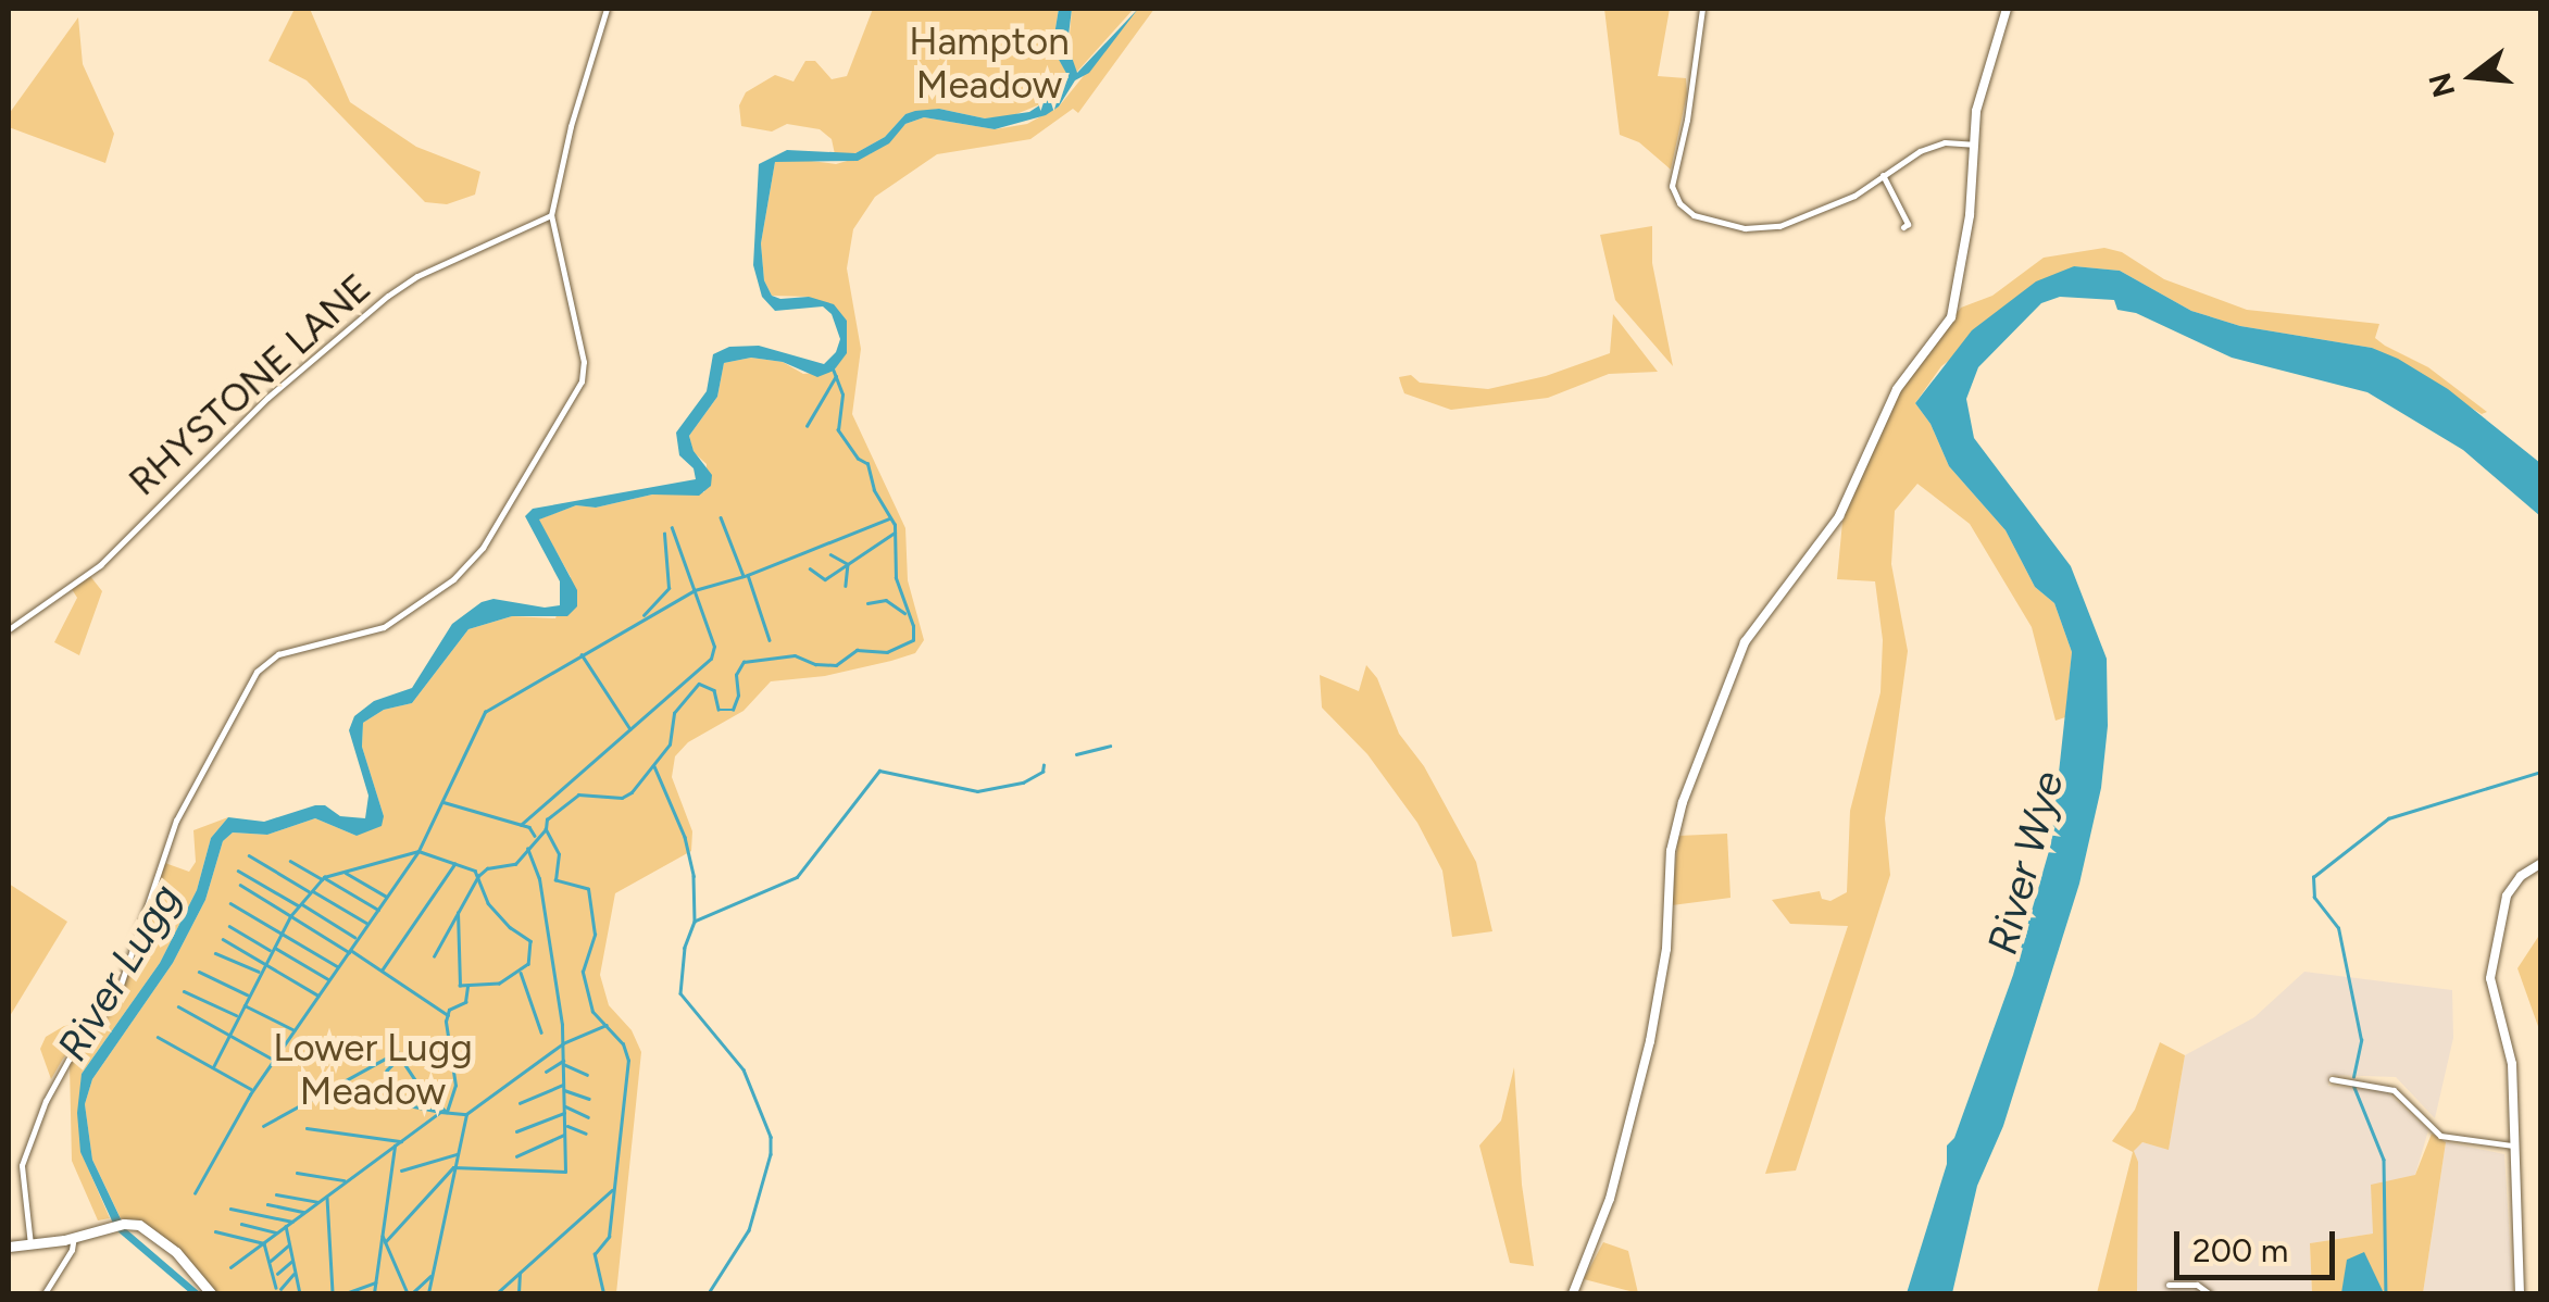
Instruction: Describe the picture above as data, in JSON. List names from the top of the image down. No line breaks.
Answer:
{"streets":{"street":["RHYSTONE LANE"]},"water":["River Wye","River Lugg"],"parks":["Hampton Meadow","Lower Lugg Meadow"],"scale_bar":"200 m","north":"left"}
